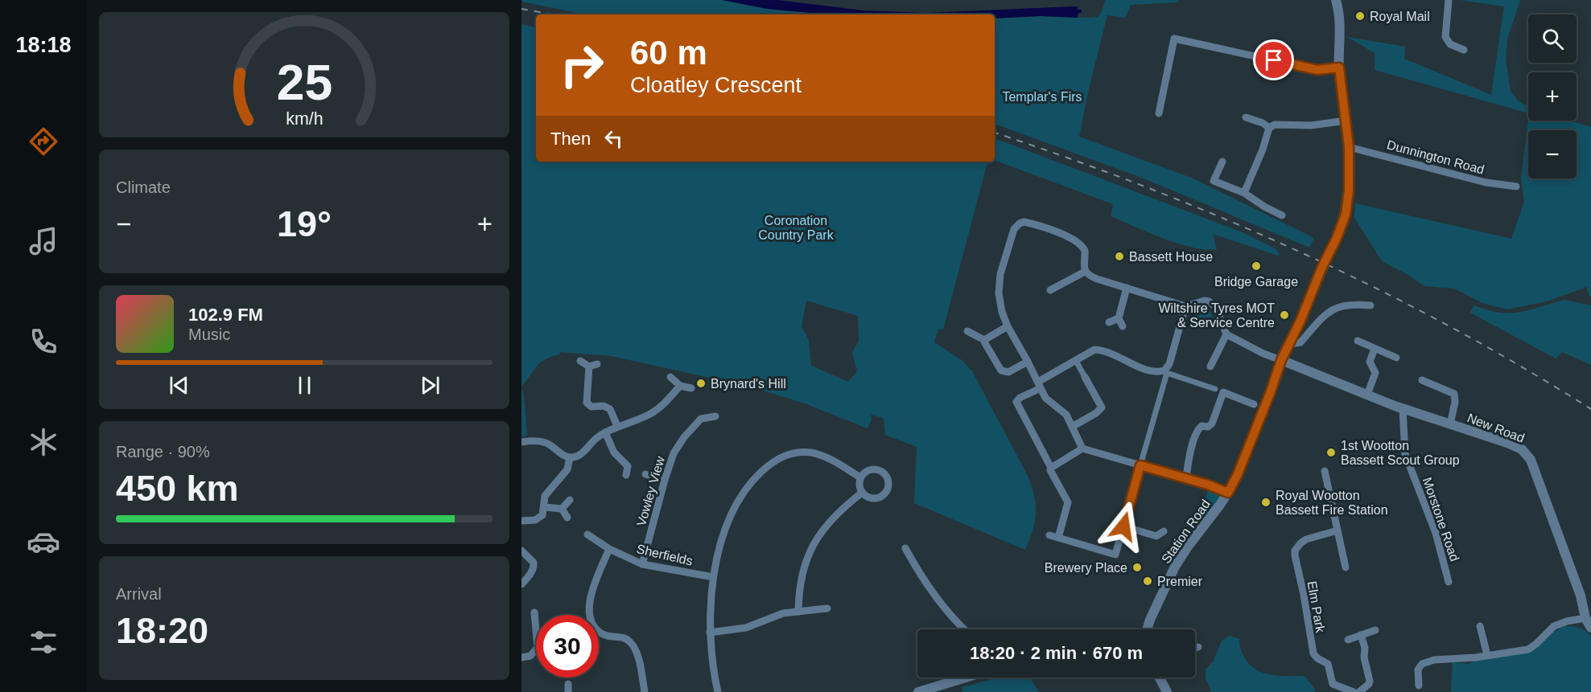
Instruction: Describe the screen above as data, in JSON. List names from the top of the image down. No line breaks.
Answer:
{"streets":{"street":["Dunnington Road","New Road","Vowley View","Morstone Road","Station Road","Sherfields","Elm Park"]},"crossings":[["Dunnington Road","Station Road"],["New Road","Morstone Road"],["New Road","Station Road"],["Vowley View","Sherfields"]],"parks":["Templar's Firs","Coronation Country Park"],"places":["Royal Mail","Bassett House","Bridge Garage","Wiltshire Tyres MOT & Service Centre","Brynard's Hill","1st Wootton Bassett Scout Group","Royal Wootton Bassett Fire Station","Brewery Place","Premier"],"page":{"tabs":"18:18","map_buttons":["+","−"],"turn":["60 m","Cloatley Crescent"],"then":"Then","tile":["Climate",["Range · 90%","450 km"],["Arrival","18:20"]],"heat":["−","19°","+"],"song":["102.9 FM","Music"],"limit":"30","trip":"18:20 · 2 min · 670 m","gauge":["25","km/h"]}}
